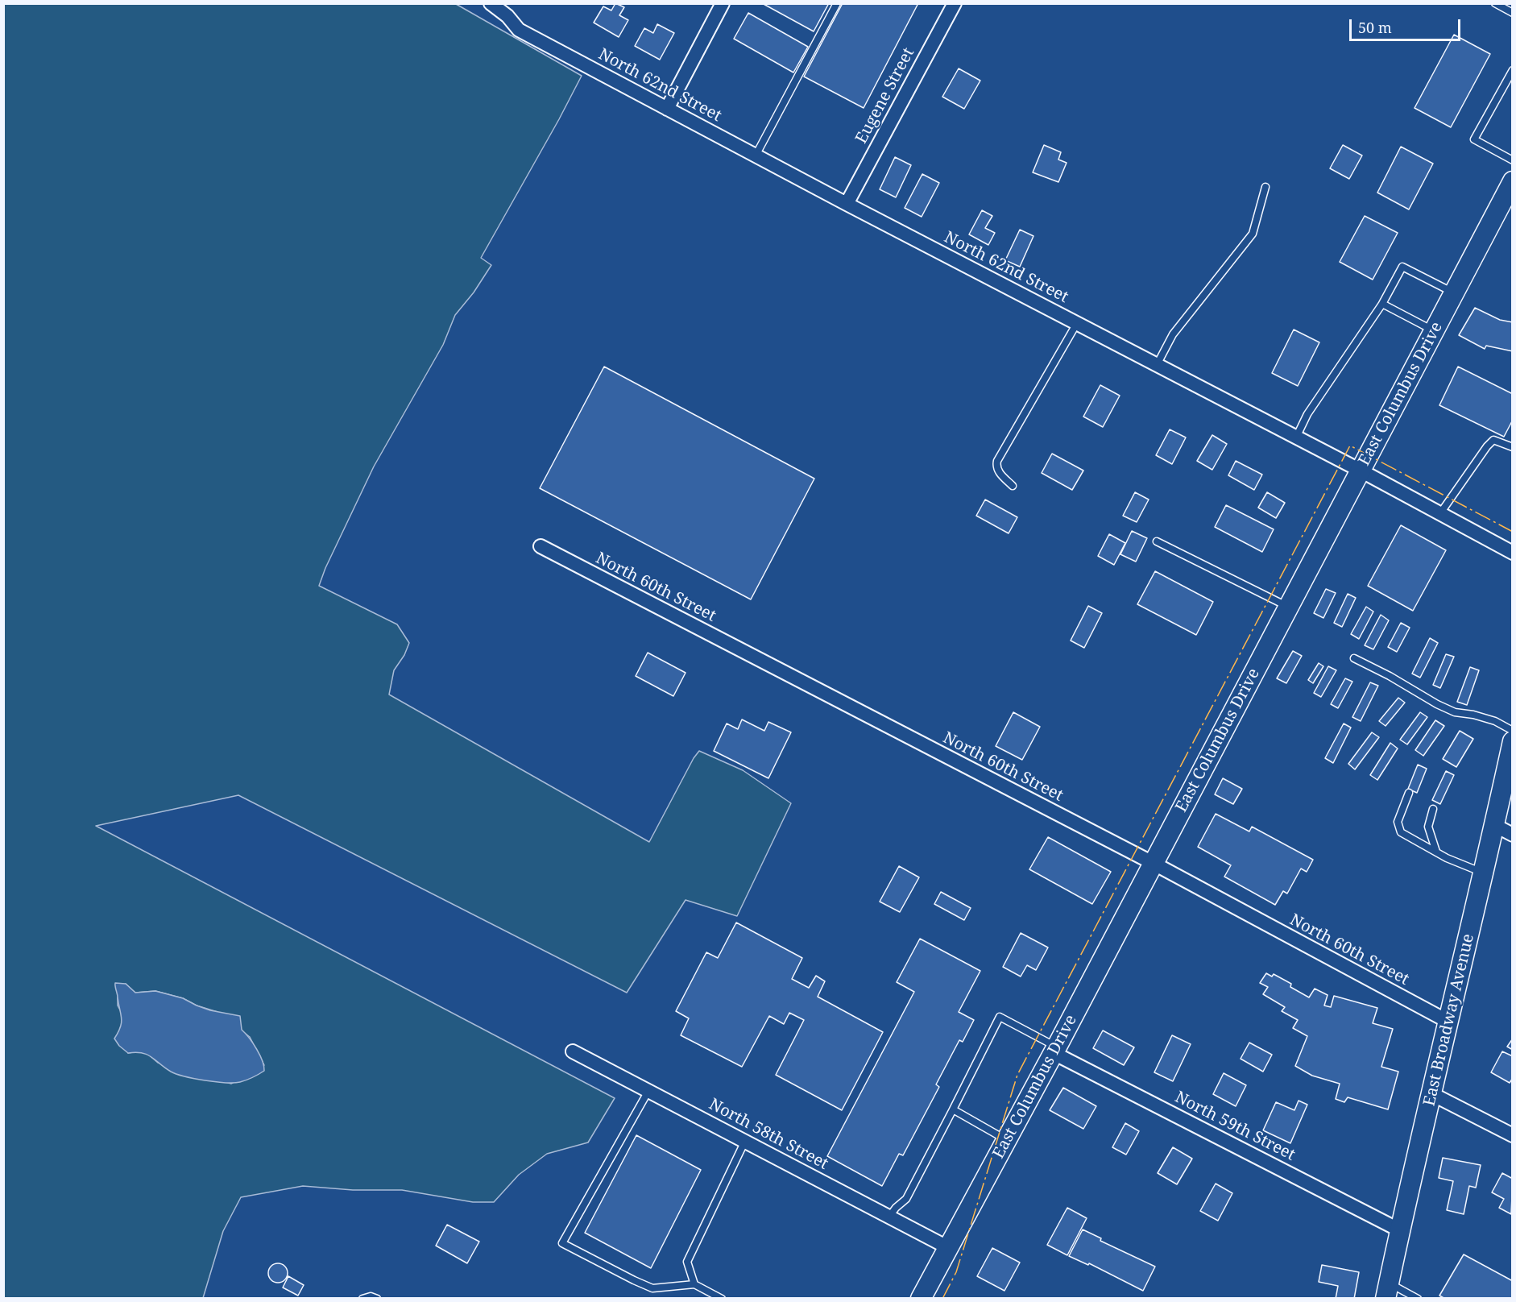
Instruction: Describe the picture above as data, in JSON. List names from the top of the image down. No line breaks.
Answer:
{"streets":{"main road":["East Columbus Drive","East Broadway Avenue"],"street":["North 62nd Street","Eugene Street","North 60th Street","North 59th Street","North 58th Street"]},"crossings":[["North 62nd Street","Eugene Street"],["North 62nd Street","East Columbus Drive"],["East Columbus Drive","North 60th Street"],["East Columbus Drive","North 59th Street"],["East Columbus Drive","North 58th Street"],["North 60th Street","East Broadway Avenue"],["East Broadway Avenue","North 59th Street"]],"scale_bar":"50 m"}
